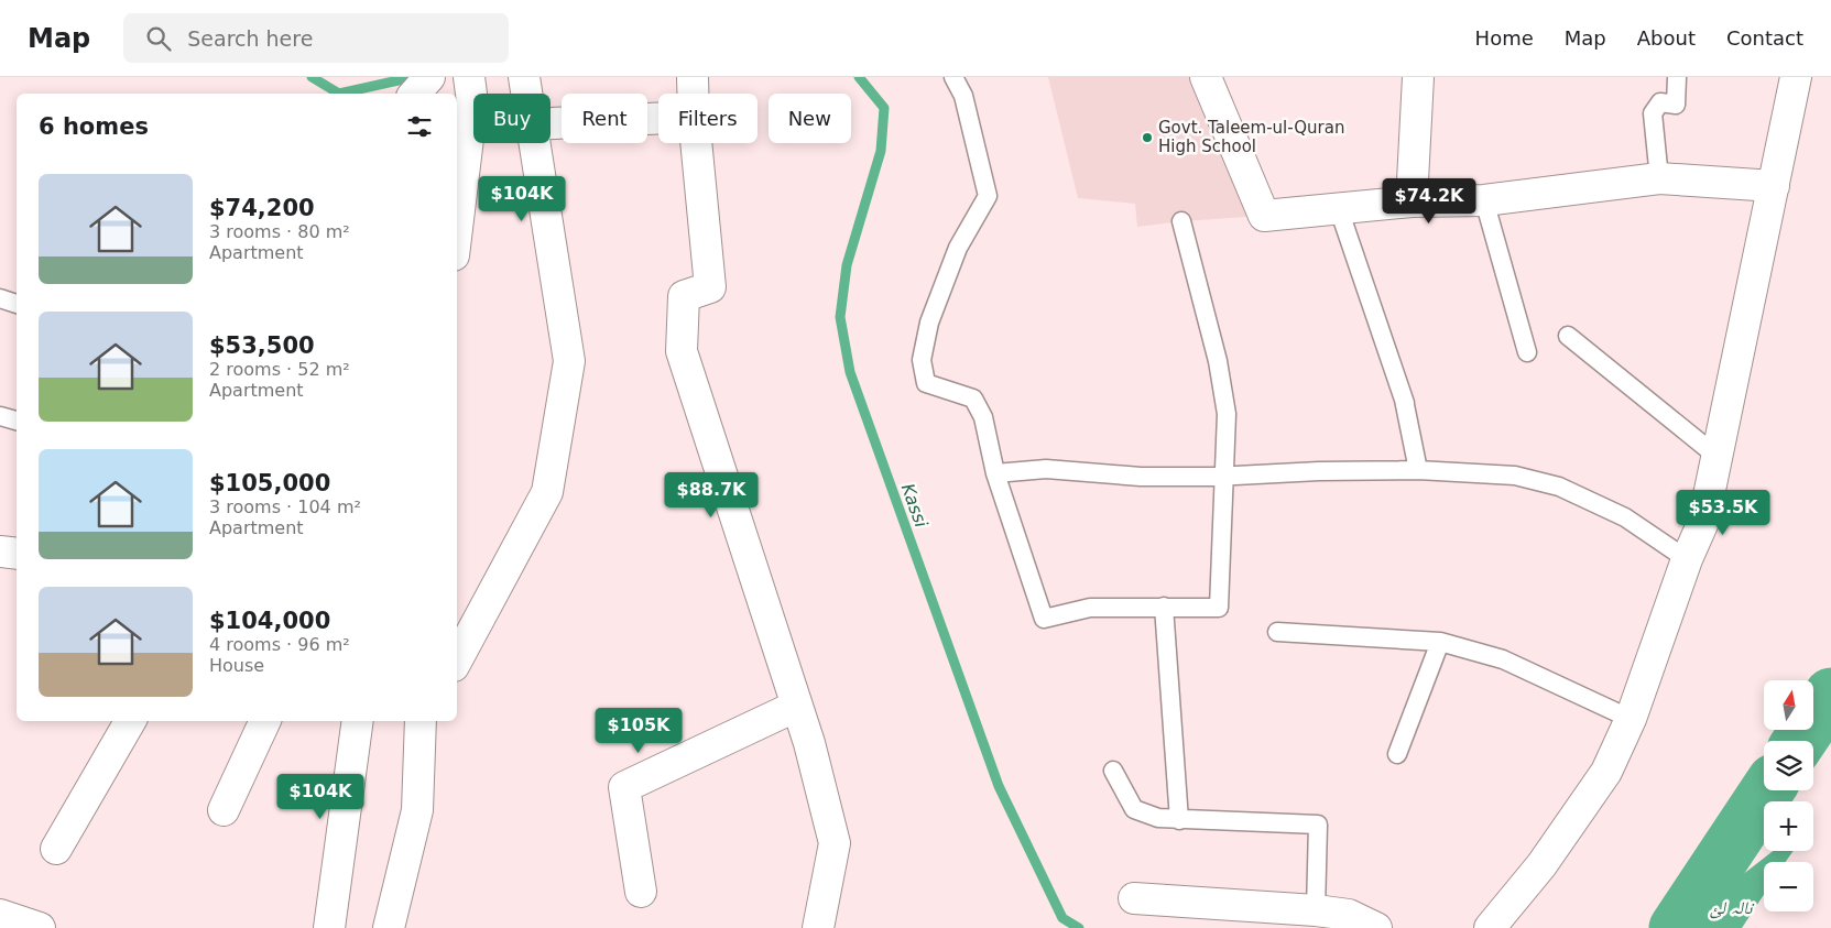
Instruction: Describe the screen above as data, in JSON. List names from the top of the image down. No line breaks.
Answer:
{"water":["Kassi","نالہ لئ"],"places":["Govt. Taleem-ul-Quran High School"],"north":"top","page":{"header":"Map","search":"Search here","nav":["Home","Map","About","Contact"],"chip":["Buy","Rent","Filters","New"],"heading":"6 homes","list":[{"name":"$74,200","note":"3 rooms · 80 m² · Apartment"},{"name":"$53,500","note":"2 rooms · 52 m² · Apartment"},{"name":"$105,000","note":"3 rooms · 104 m² · Apartment"},{"name":"$104,000","note":"4 rooms · 96 m² · House"}],"price":["$104K","$74.2K","$88.7K","$53.5K","$105K","$104K"],"map_buttons":["+","−"]}}
